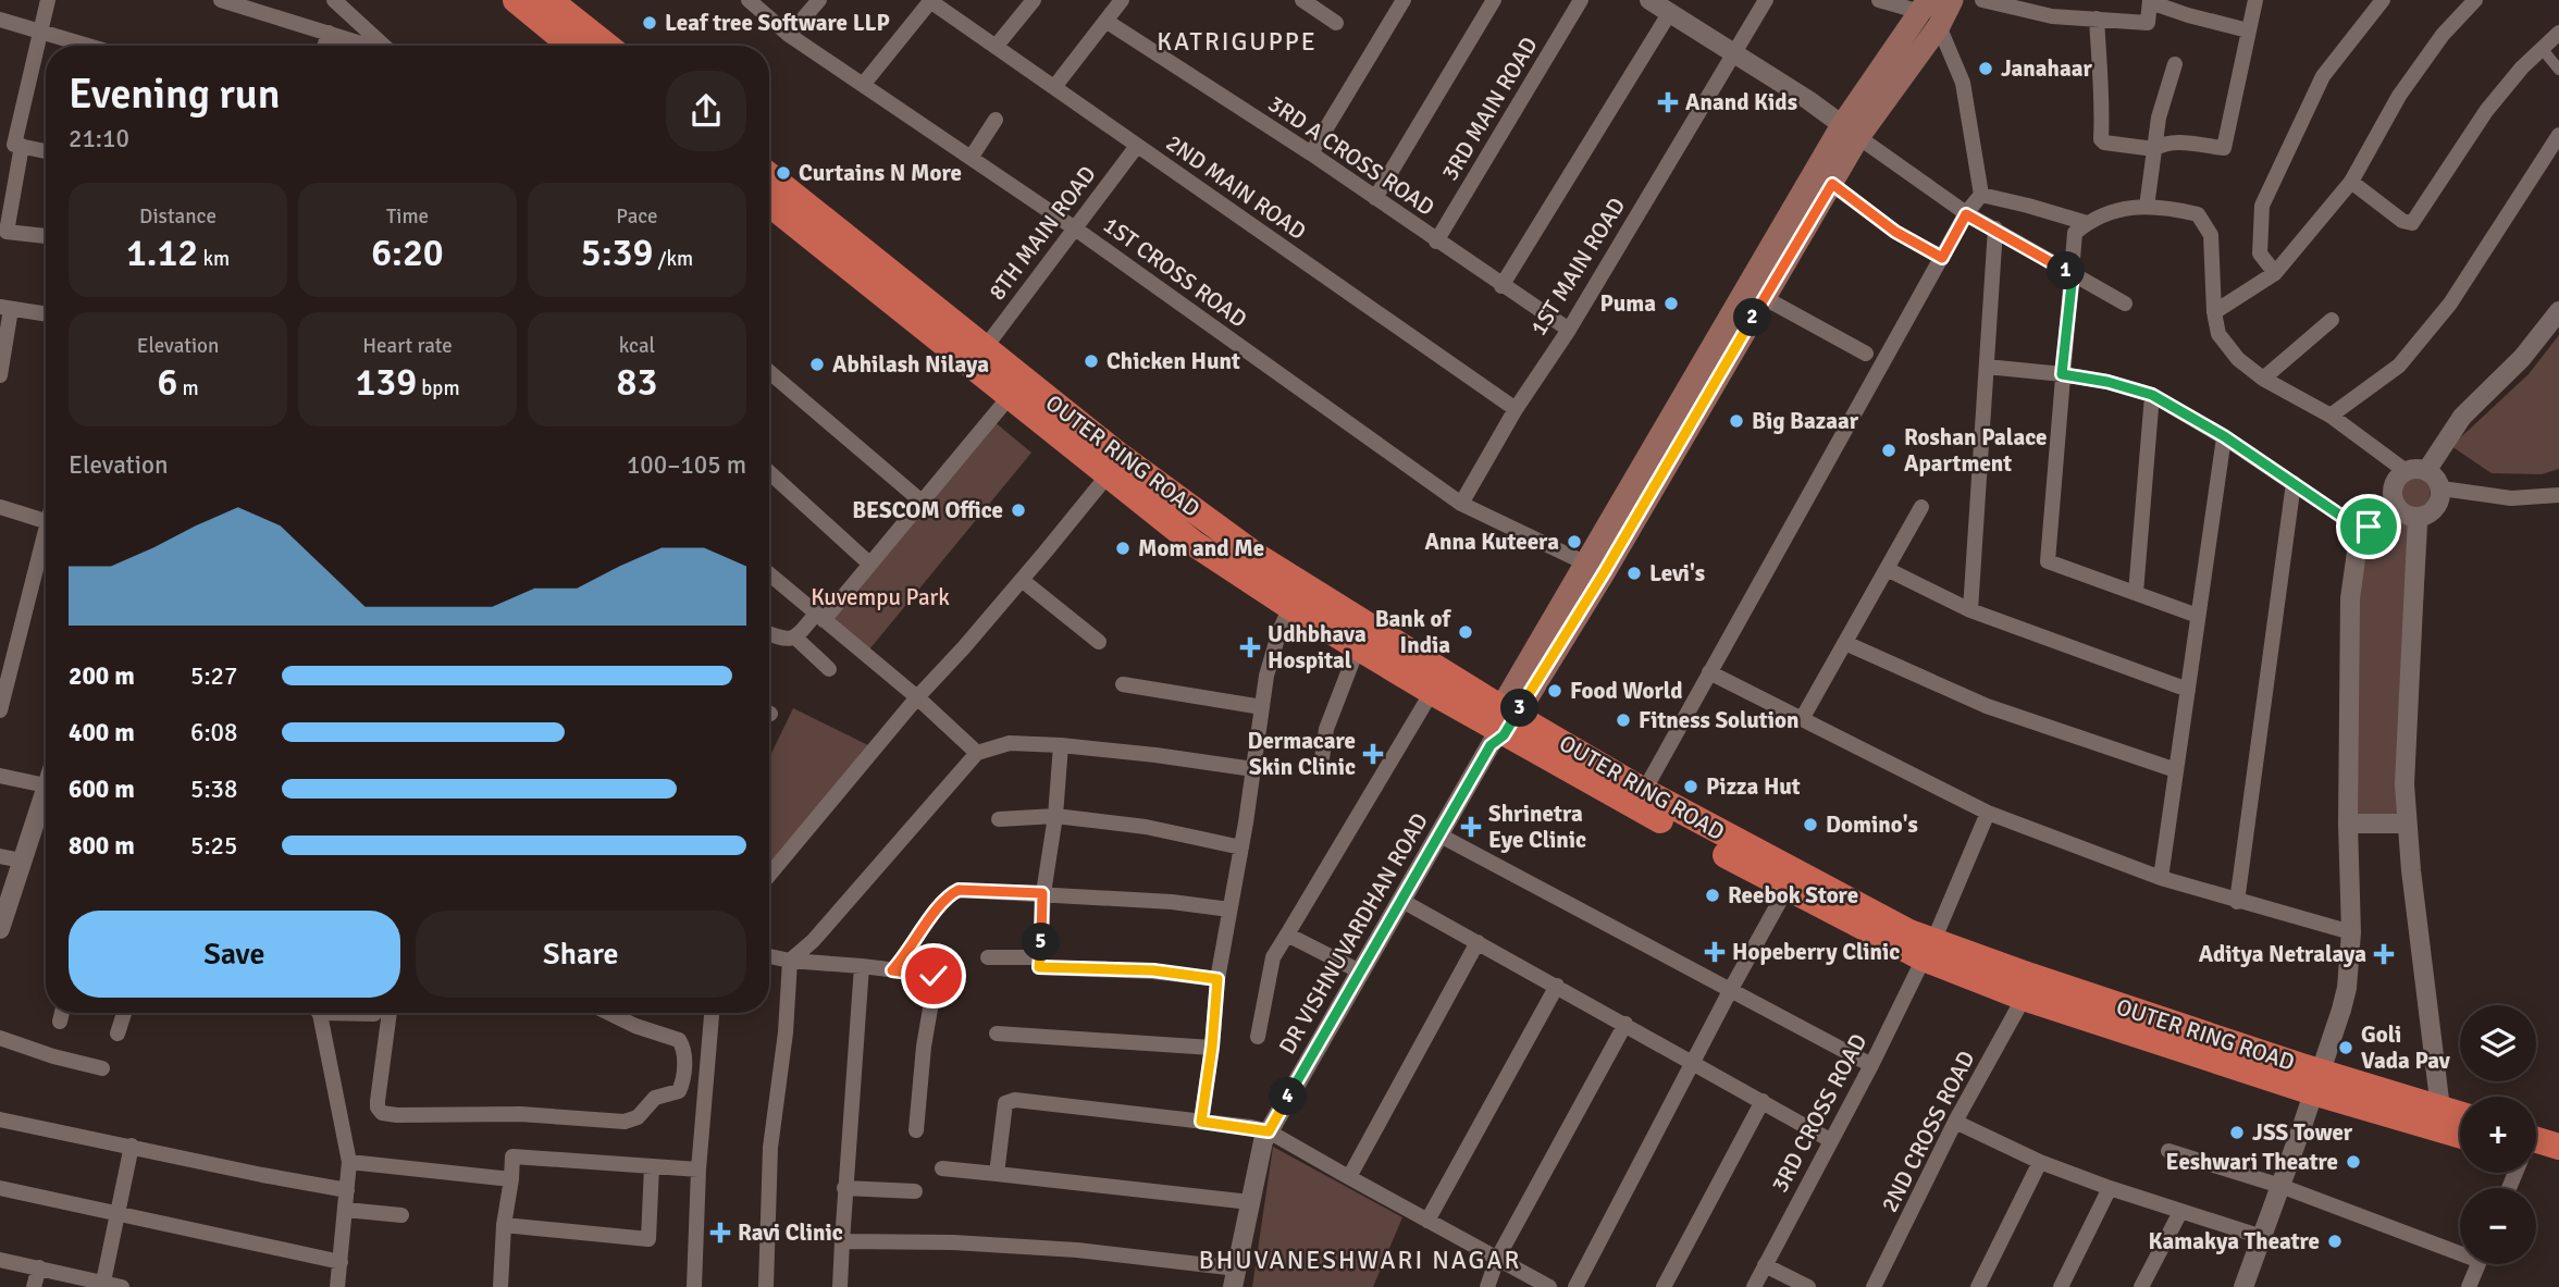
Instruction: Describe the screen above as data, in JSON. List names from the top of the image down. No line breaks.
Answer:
{"streets":{"highway":["OUTER RING ROAD"],"street":["3RD MAIN ROAD","3RD A CROSS ROAD","2ND MAIN ROAD","8TH MAIN ROAD","1ST MAIN ROAD","1ST CROSS ROAD","DR VISHNUVARDHAN ROAD","3RD CROSS ROAD","2ND CROSS ROAD"]},"crossings":[["3RD MAIN ROAD","3RD A CROSS ROAD"],["3RD A CROSS ROAD","1ST MAIN ROAD"],["2ND MAIN ROAD","8TH MAIN ROAD"],["2ND MAIN ROAD","1ST MAIN ROAD"],["8TH MAIN ROAD","1ST CROSS ROAD"],["8TH MAIN ROAD","OUTER RING ROAD"],["1ST MAIN ROAD","1ST CROSS ROAD"],["OUTER RING ROAD","DR VISHNUVARDHAN ROAD"],["OUTER RING ROAD","3RD CROSS ROAD"],["OUTER RING ROAD","2ND CROSS ROAD"]],"districts":["KATRIGUPPE","BHUVANESHWARI NAGAR"],"parks":["Kuvempu Park"],"places":{"other":["Leaf tree Software LLP","Janahaar","Curtains N More","Puma","Chicken Hunt","Abhilash Nilaya","Big Bazaar","Roshan Palace Apartment","BESCOM Office","Anna Kuteera","Mom and Me","Levi's","Bank of India","Food World","Fitness Solution","Pizza Hut","Domino's","Reebok Store","Goli Vada Pav","JSS Tower","Eeshwari Theatre","Kamakya Theatre"],"health":["Anand Kids","Udhbhava Hospital","Dermacare Skin Clinic","Shrinetra Eye Clinic","Hopeberry Clinic","Aditya Netralaya","Ravi Clinic"]},"page":{"heading":["Evening run","21:10"],"stats":[["Distance","1.12 km"],["Time","6:20"],["Pace","5:39 /km"],["Elevation","6 m"],["Heart rate","139 bpm"],["kcal","83"]],"pins":["1","2","3","5","4"],"chart":["Elevation","100–105 m"],"list":[{"name":"200 m","note":"5:27"},{"name":"400 m","note":"6:08"},{"name":"600 m","note":"5:38"},{"name":"800 m","note":"5:25"}],"buttons":["Save","Share"],"map_buttons":["+","−"]}}
